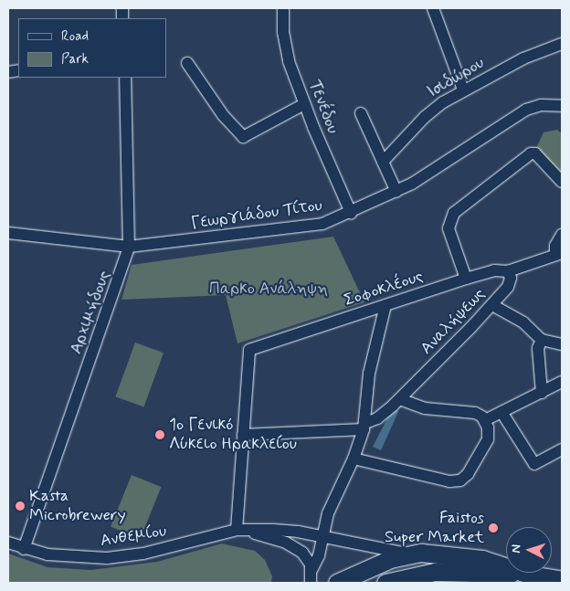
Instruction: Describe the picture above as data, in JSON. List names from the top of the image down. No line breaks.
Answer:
{"streets":{"street":["Ισιδώρου","Τενέδου","Γεωργιάδου Τίτου","Σοφοκλέους","Αρχιμήδους","Αναλήψεως","Ανθεμίου"]},"crossings":[["Τενέδου","Γεωργιάδου Τίτου"],["Γεωργιάδου Τίτου","Αρχιμήδους"],["Σοφοκλέους","Αναλήψεως"],["Σοφοκλέους","Ανθεμίου"],["Αρχιμήδους","Ανθεμίου"]],"parks":["Παρκο Ανάληψη"],"places":["1ο Γενικό Λύκειο Ηρακλείου","Kasta Microbrewery","Faistos Super Market"],"legend":["Road","Park"],"north":"left"}
